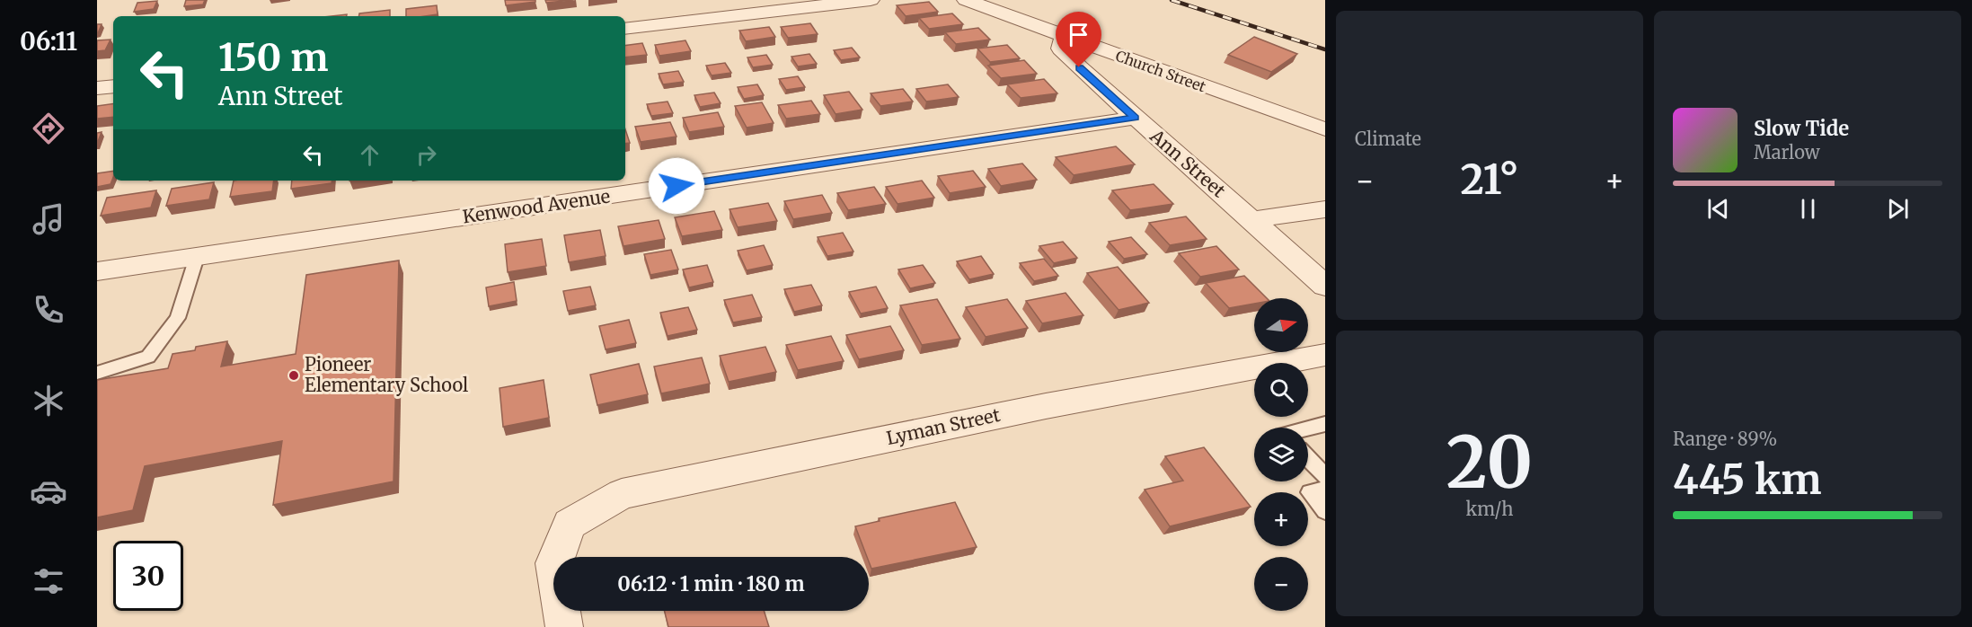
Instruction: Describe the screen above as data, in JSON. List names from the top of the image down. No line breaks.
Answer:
{"streets":{"street":["Church Street","Ann Street","Kenwood Avenue","Lyman Street"]},"crossings":[["Church Street","Ann Street"],["Ann Street","Kenwood Avenue"]],"places":["Pioneer Elementary School"],"north":"right","page":{"tabs":"06:11","tile":["Climate",["20","km/h"],["Range · 89%","445 km"]],"turn":["150 m","Ann Street"],"song":["Slow Tide","Marlow"],"heat":["−","21°","+"],"map_buttons":["+","−"],"limit":"30","trip":"06:12 · 1 min · 180 m"}}
